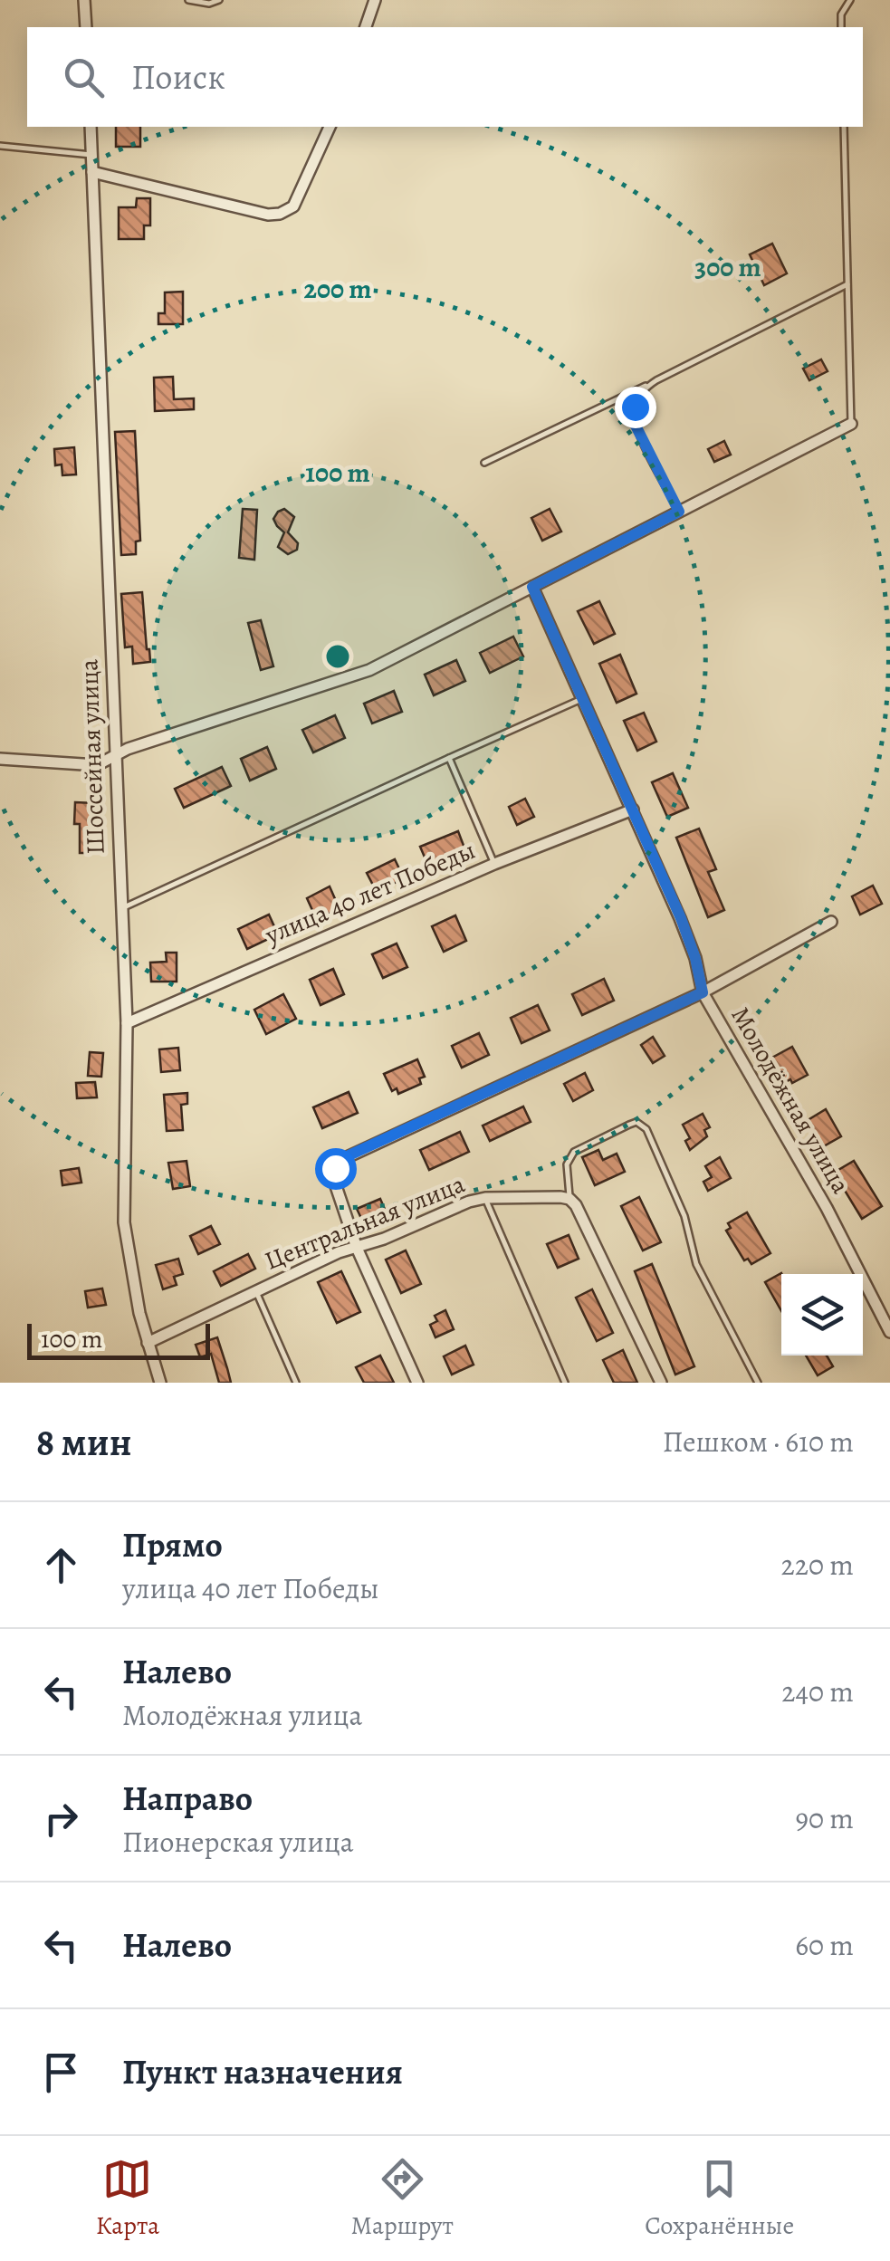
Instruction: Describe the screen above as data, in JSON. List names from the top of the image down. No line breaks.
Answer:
{"streets":{"street":["Шоссейная улица","улица 40 лет Победы","Молодёжная улица","Центральная улица"]},"crossings":[["Шоссейная улица","улица 40 лет Победы"],["Шоссейная улица","Центральная улица"],["улица 40 лет Победы","Молодёжная улица"]],"scale_bar":"100 m","page":{"search":"Поиск","scale":"100 m","heading":["8 мин","Пешком · 610 m"],"list":[["Прямо","улица 40 лет Победы","220 m"],["Налево","Молодёжная улица","240 m"],["Направо","Пионерская улица","90 m"],["Налево","60 m"],"Пункт назначения"],"nav":["Карта","Маршрут","Сохранённые"]},"rings":["300 m","200 m","100 m"]}
